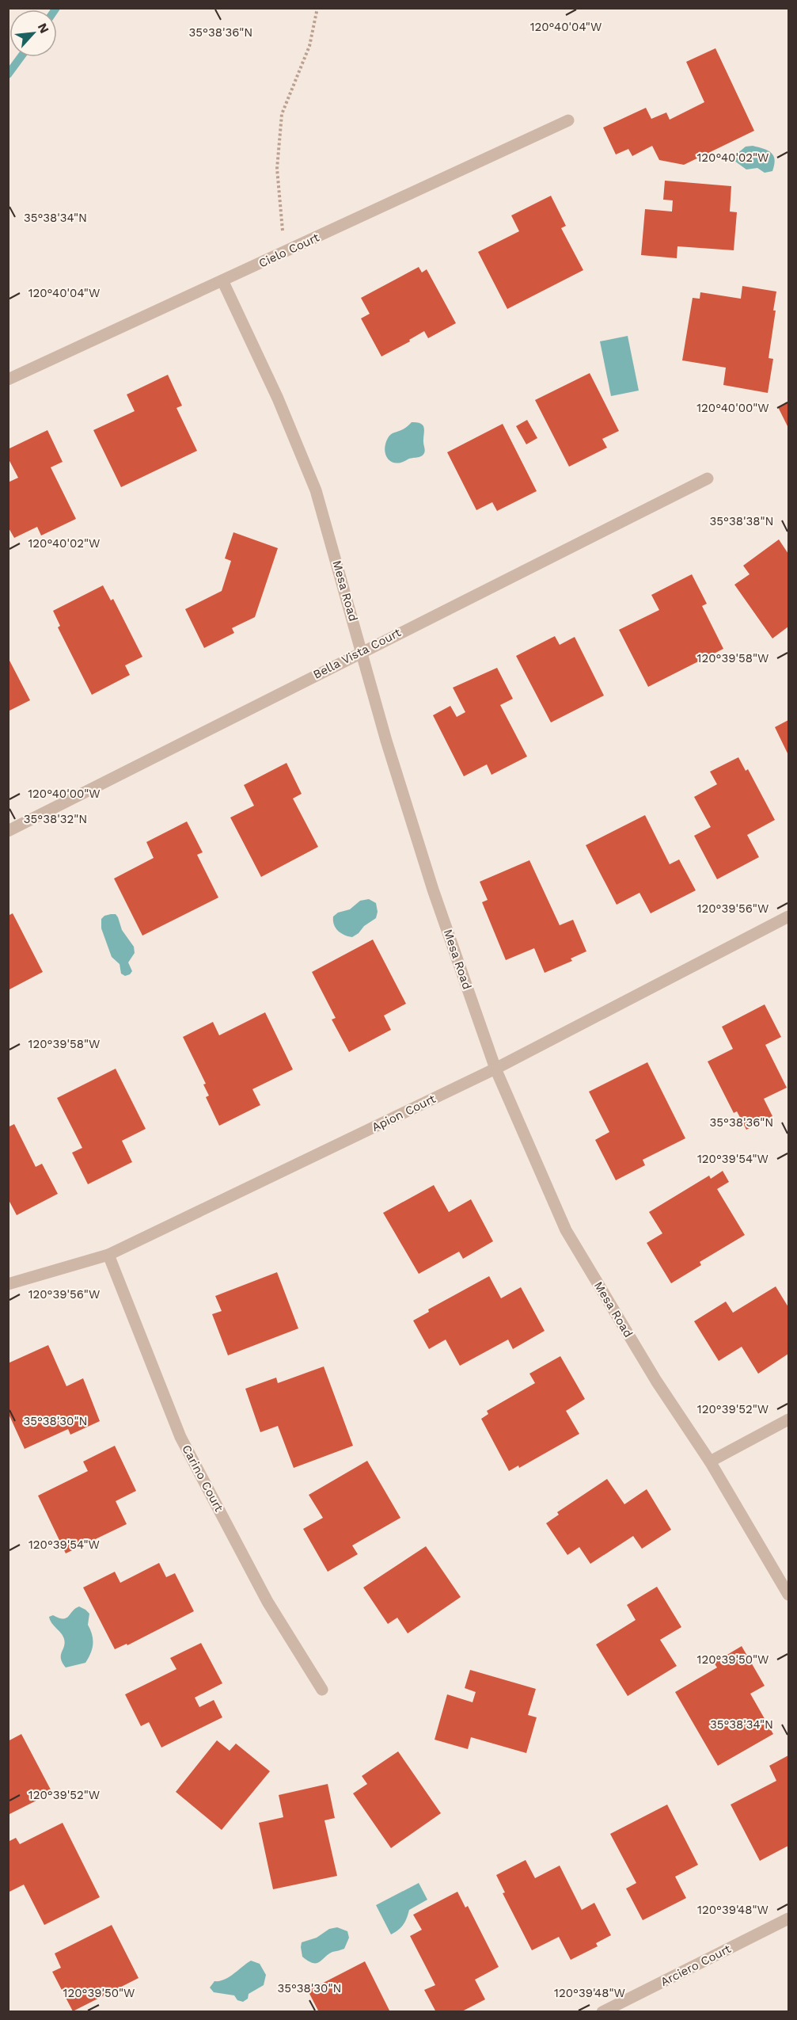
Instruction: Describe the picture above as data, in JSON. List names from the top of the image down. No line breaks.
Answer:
{"streets":{"street":["Cielo Court","Mesa Road","Bella Vista Court","Apion Court","Carino Court","Arciero Court"]},"crossings":[["Cielo Court","Mesa Road"],["Mesa Road","Bella Vista Court"],["Mesa Road","Apion Court"],["Apion Court","Carino Court"]],"north":"top right","coordinates":["120°40'04\"W","35°38'36\"N","120°40'02\"W","35°38'34\"N","120°40'00\"W","35°38'38\"N","120°39'58\"W","35°38'32\"N","120°39'56\"W","120°39'54\"W","120°39'52\"W","35°38'30\"N","120°39'50\"W","120°39'48\"W"]}
